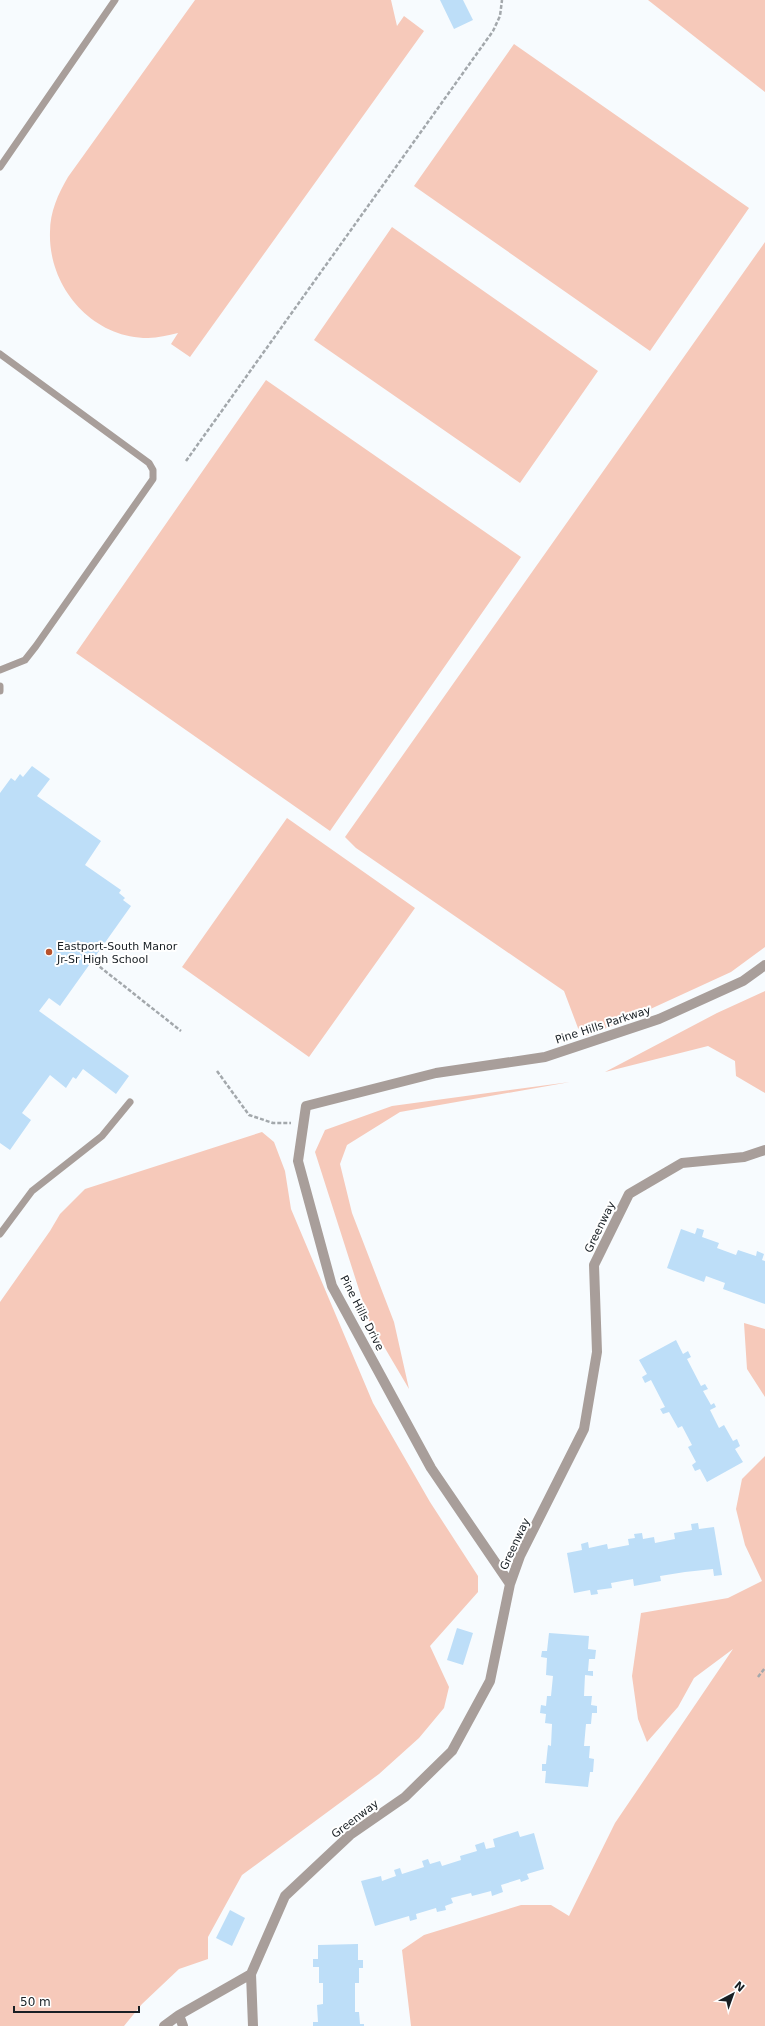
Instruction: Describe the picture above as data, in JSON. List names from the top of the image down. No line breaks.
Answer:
{"streets":{"street":["Pine Hills Parkway","Greenway","Pine Hills Drive"]},"crossings":[["Pine Hills Parkway","Pine Hills Drive"],["Greenway","Pine Hills Drive"]],"places":["Eastport-South Manor Jr-Sr High School"],"scale_bar":"50 m","north":"top right"}
